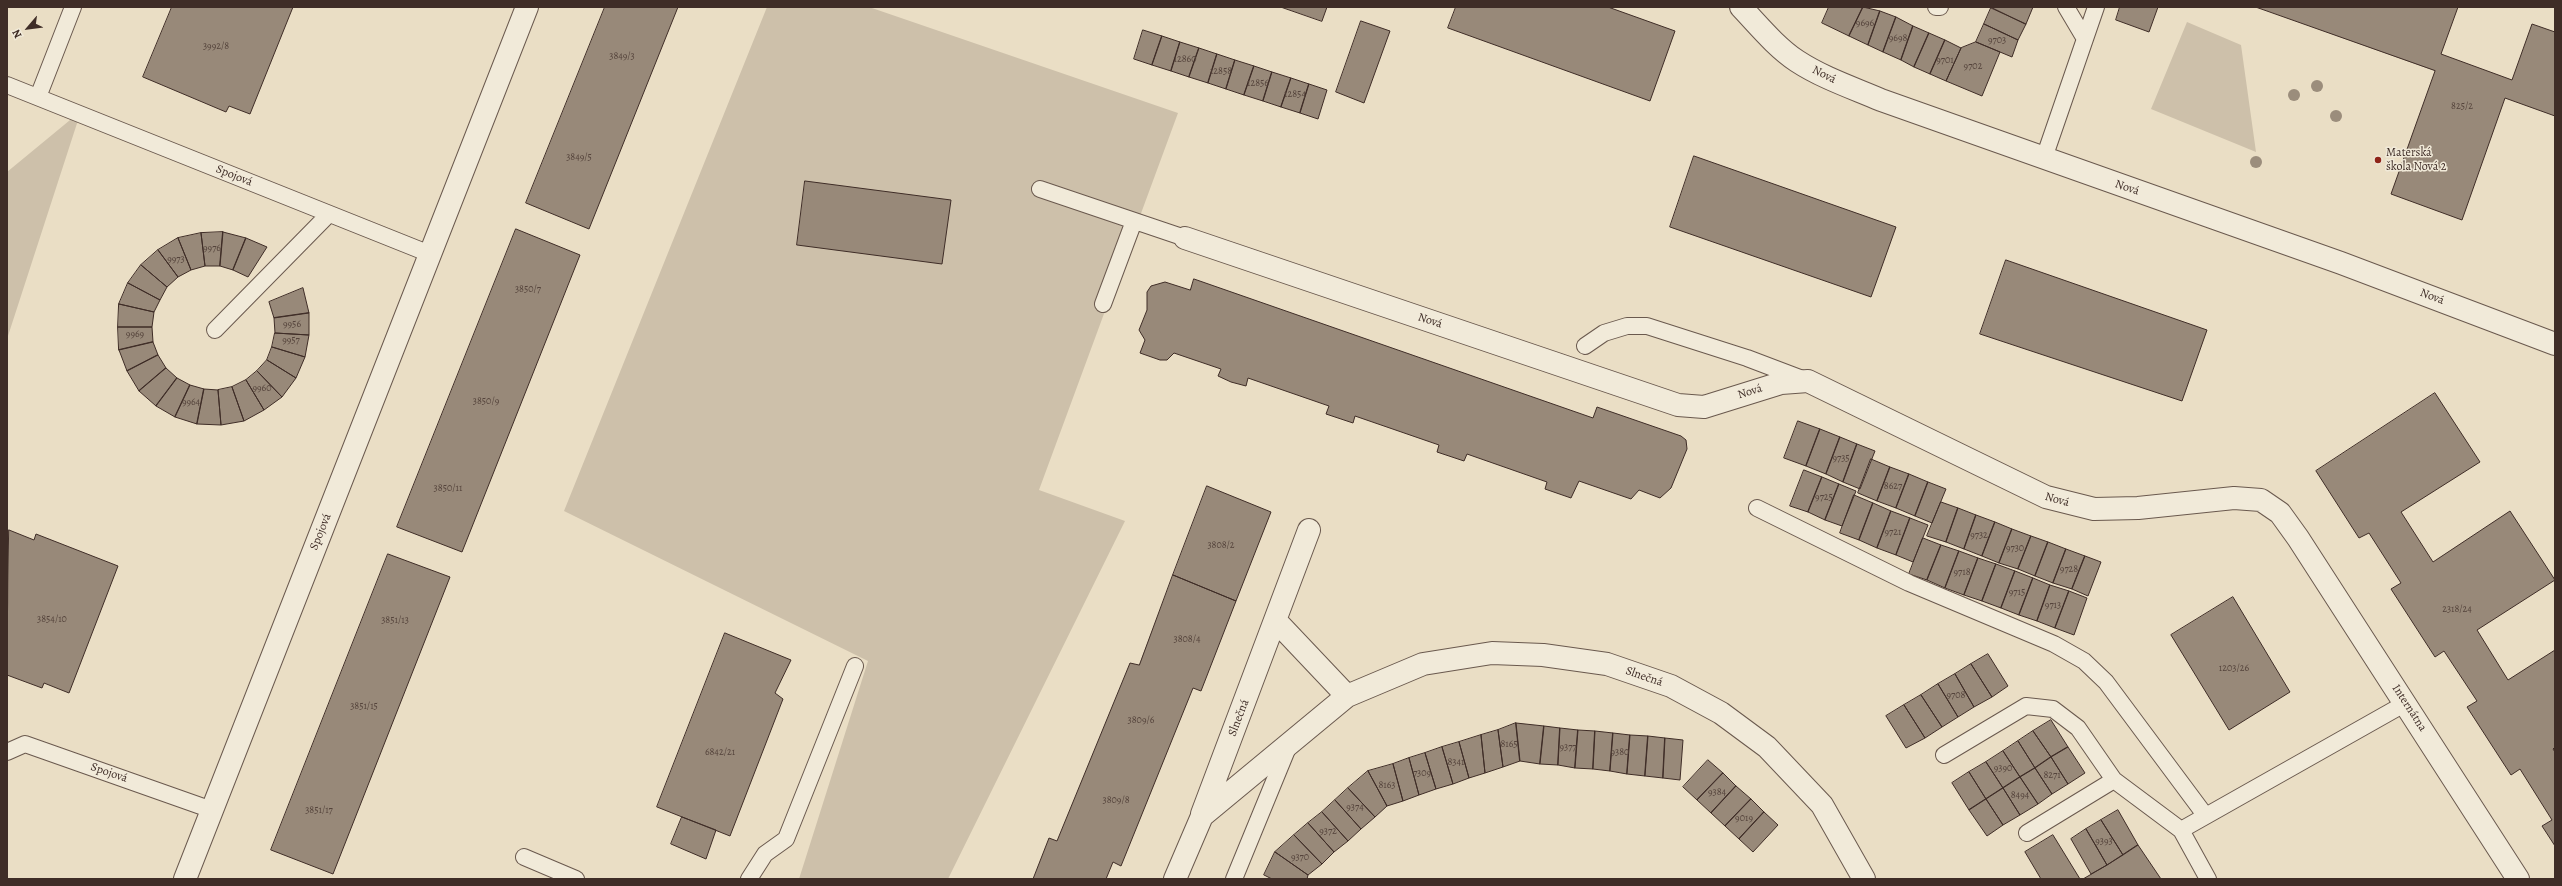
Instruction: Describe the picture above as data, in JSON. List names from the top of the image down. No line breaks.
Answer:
{"streets":{"street":["Nová","Spojová","Slnečná","Internátna"]},"crossings":[["Nová","Internátna"]],"places":["Materská škola Nová 2"],"house_numbers":["9696","9698","9703","3992/8","3849/3","12860","9701","9702","12858","12856","12854","825/2","3849/5","9976","9973","3850/7","9956","9969","9957","9960","3850/9","9964","9735","8627","3850/11","9725","9721","9732","3808/2","9730","9728","9718","9715","9713","2318/24","3854/10","3851/13","3808/4","1203/26","9708","3851/15","3809/6","8165","9377","6842/21","9380","8341","9390","7309","8271","8163","9384","8494","3809/8","9374","3851/17","9019","9372","9393","9370"],"north":"bottom left"}
